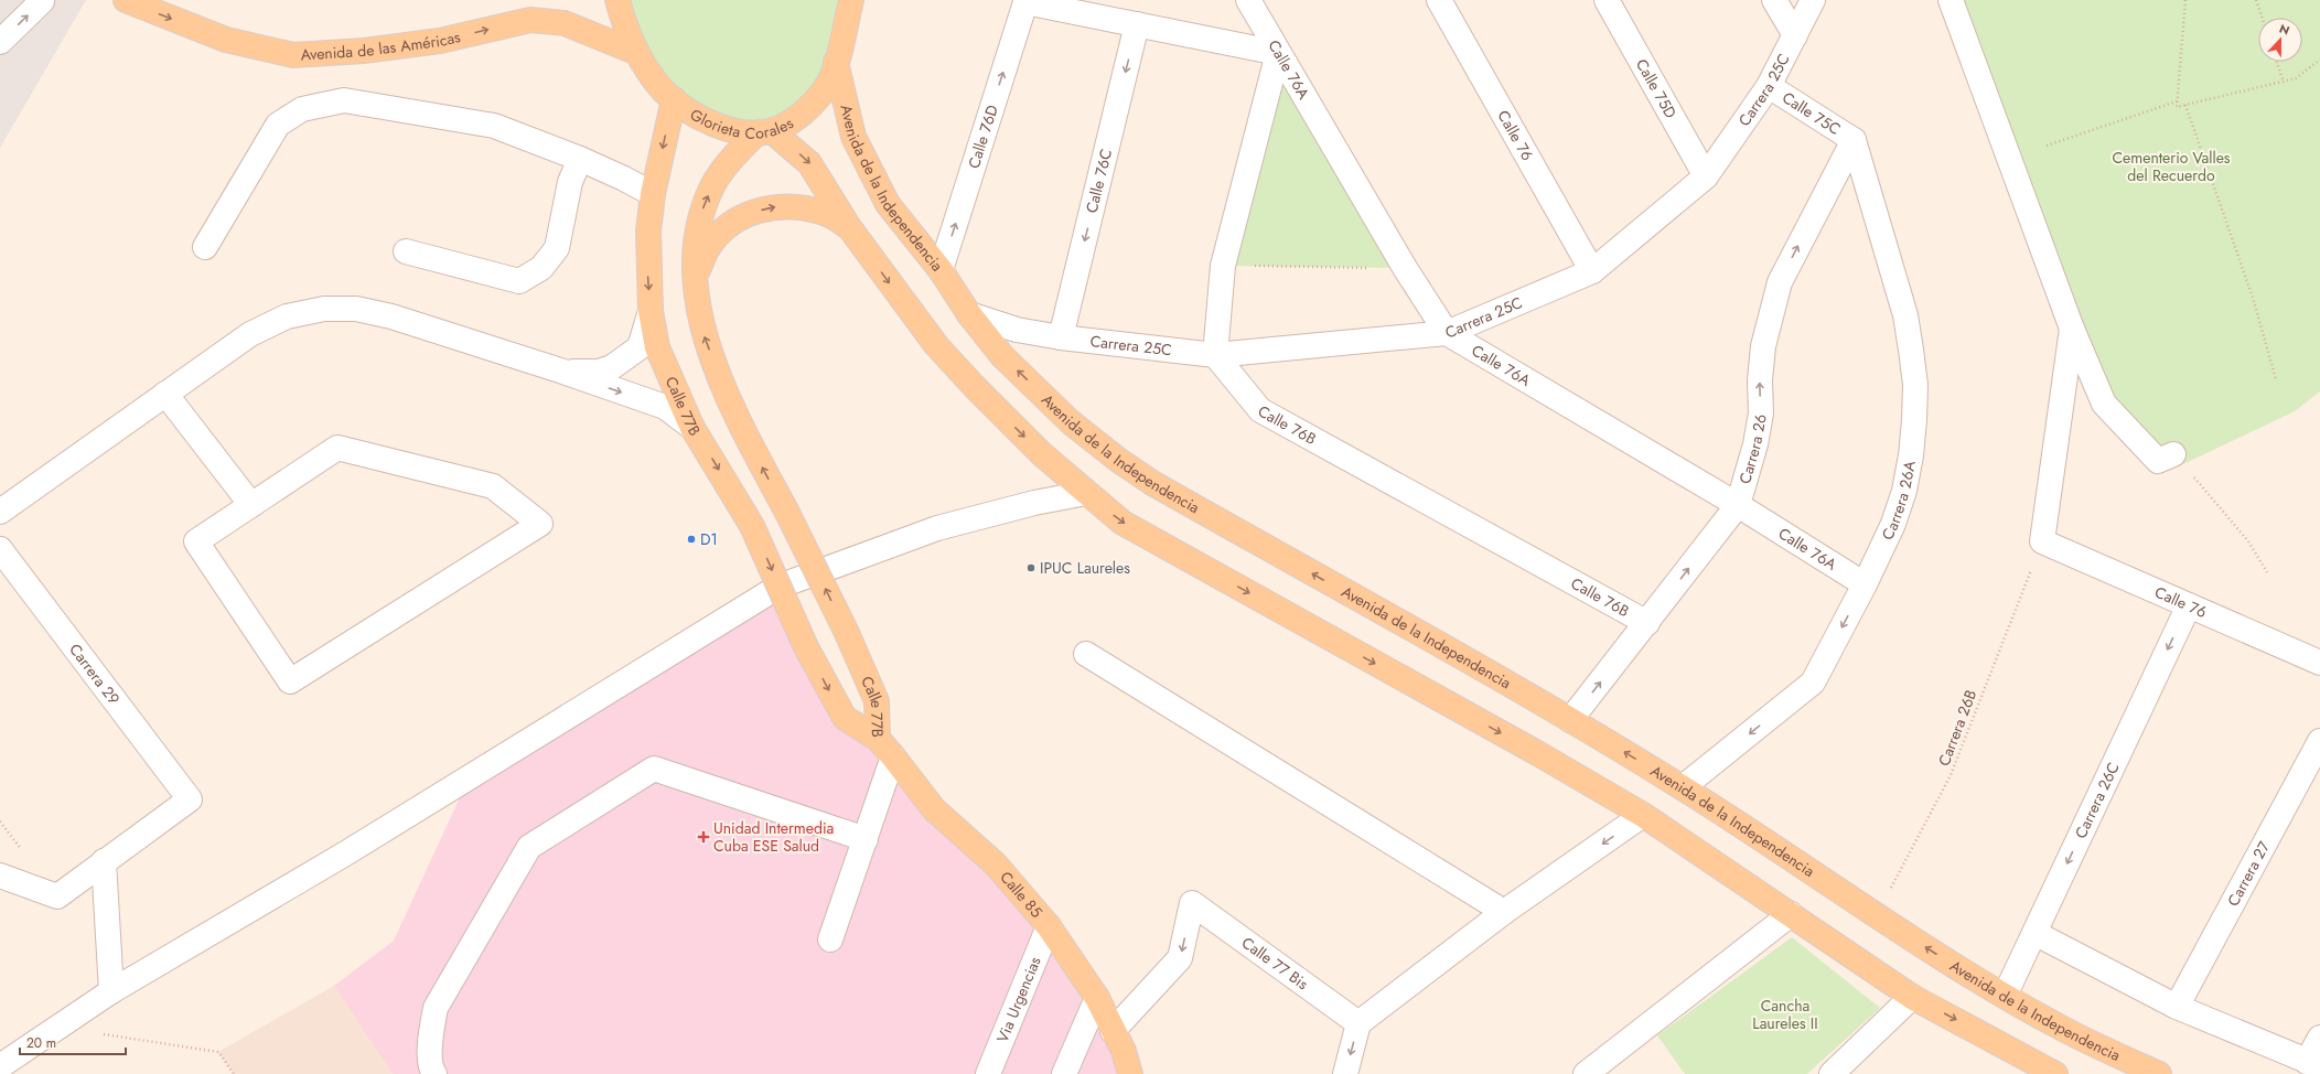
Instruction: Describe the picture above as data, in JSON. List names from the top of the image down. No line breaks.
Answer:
{"streets":{"main road":["Avenida de las Américas","Glorieta Corales","Avenida de la Independencia","Calle 77B","Calle 85"],"street":["Calle 76A","Calle 75D","Carrera 25C","Calle 75C","Calle 76","Calle 76D","Calle 76C","Calle 76B","Carrera 26","Carrera 26A","Carrera 29","Carrera 26C","Carrera 27","Calle 77 Bis","Via Urgencias"],"path":["Carrera 26B"]},"crossings":[["Avenida de las Américas","Glorieta Corales"],["Calle 76A","Carrera 25C"],["Calle 76A","Carrera 26"],["Calle 76A","Carrera 26A"],["Calle 75D","Carrera 25C"],["Carrera 25C","Calle 75C"],["Carrera 25C","Calle 76"],["Carrera 25C","Calle 76C"],["Carrera 25C","Avenida de la Independencia"],["Carrera 25C","Calle 76B"],["Glorieta Corales","Avenida de la Independencia"],["Glorieta Corales","Calle 77B"],["Calle 75C","Carrera 26"],["Calle 75C","Carrera 26A"],["Calle 76","Carrera 26B"],["Calle 76","Carrera 26C"],["Calle 76D","Calle 76C"],["Calle 76D","Avenida de la Independencia"],["Avenida de la Independencia","Carrera 26"],["Avenida de la Independencia","Carrera 26A"],["Avenida de la Independencia","Carrera 26B"],["Avenida de la Independencia","Carrera 26C"],["Calle 77B","Calle 85"],["Calle 76B","Carrera 26"],["Carrera 26","Carrera 26A"],["Calle 85","Calle 77 Bis"],["Calle 85","Via Urgencias"]],"one_way":["Avenida de las Américas","Carrera 26","Carrera 26A","Carrera 26C"],"parks":["Cementerio Valles del Recuerdo","Cancha Laureles II"],"places":{"other":["D1","IPUC Laureles"],"health":["Unidad Intermedia Cuba ESE Salud"]},"scale_bar":"20 m","north":"top"}
